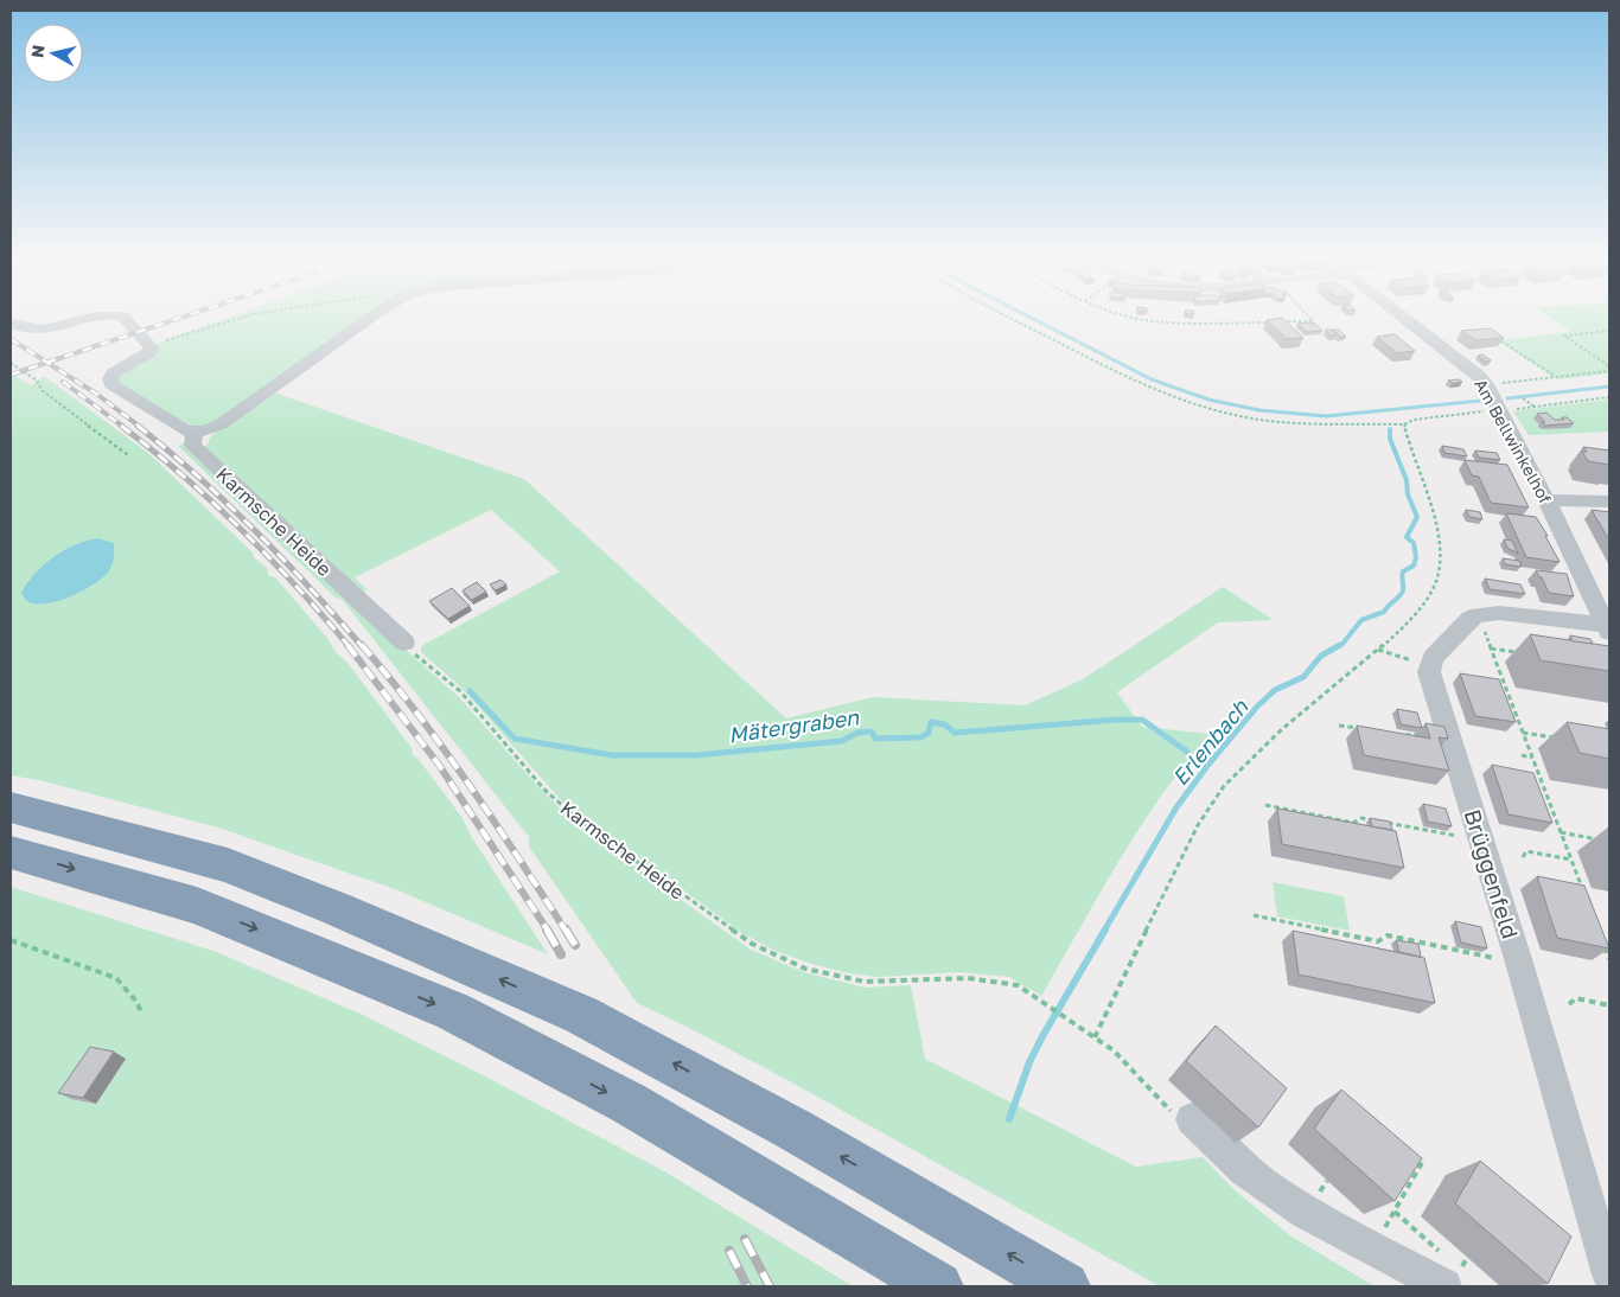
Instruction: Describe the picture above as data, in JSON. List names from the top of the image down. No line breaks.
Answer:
{"streets":{"street":["Am Bellwinkelhof","Karmsche Heide","Brüggenfeld"]},"water":["Mätergraben","Erlenbach"],"north":"left"}
